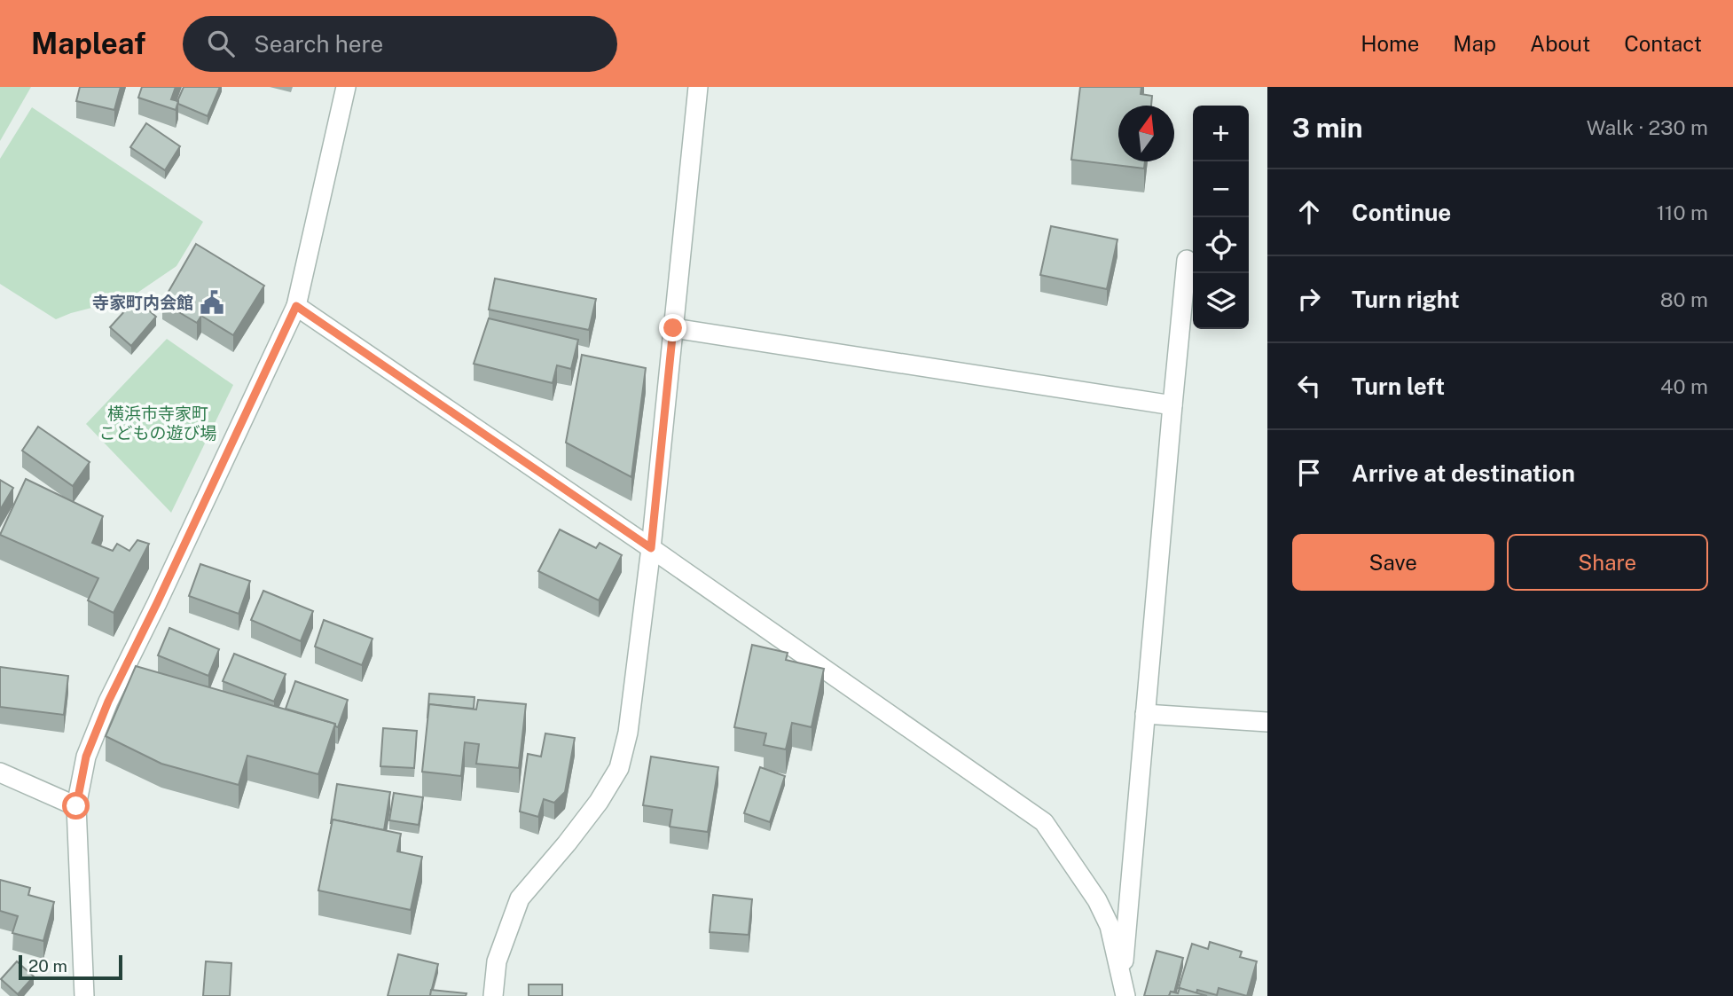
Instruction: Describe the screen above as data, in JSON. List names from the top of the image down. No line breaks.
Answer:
{"parks":["横浜市寺家町 こどもの遊び場"],"places":{"public building":["寺家町内会館"]},"scale_bar":"20 m","north":"top","page":{"header":"Mapleaf","search":"Search here","nav":["Home","Map","About","Contact"],"heading":["3 min","Walk · 230 m"],"map_buttons":["+","−"],"list":[["Continue","110 m"],["Turn right","80 m"],["Turn left","40 m"],"Arrive at destination"],"buttons":["Save","Share"],"scale":"20 m"}}
